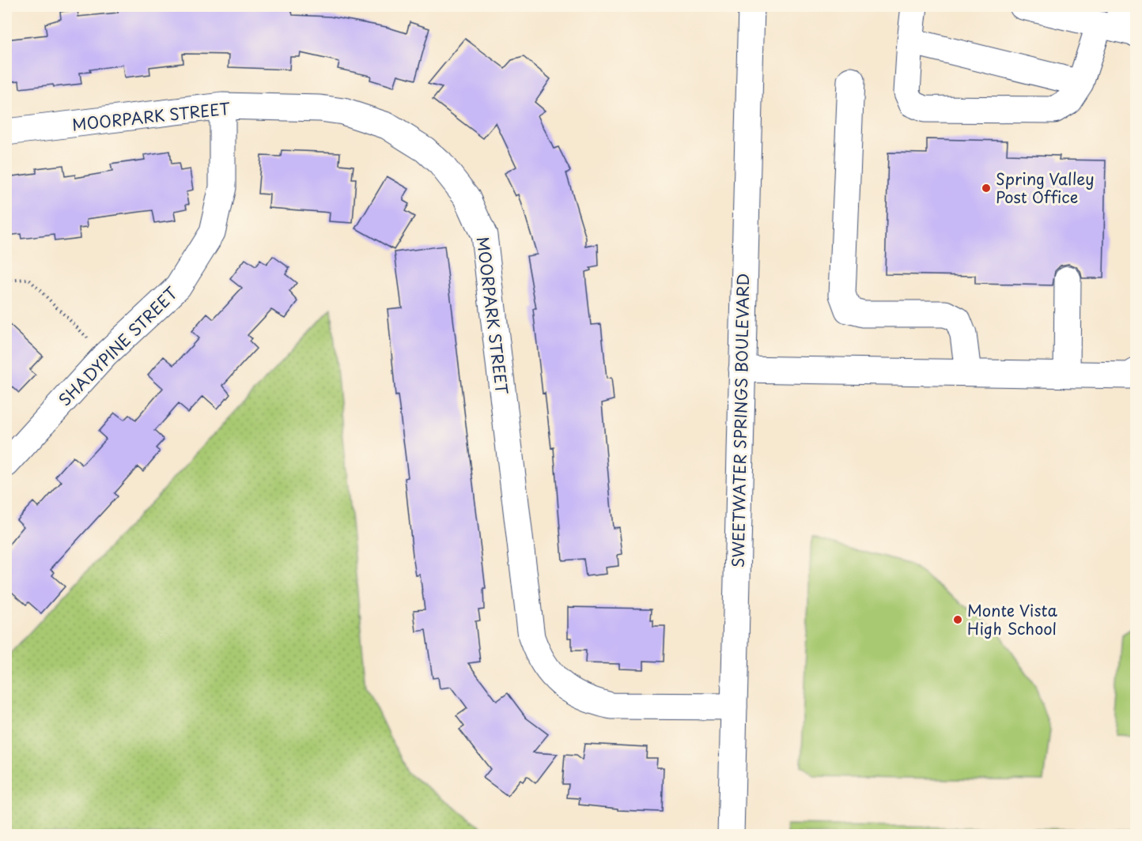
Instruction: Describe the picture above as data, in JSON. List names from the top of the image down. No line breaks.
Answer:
{"streets":{"street":["MOORPARK STREET","SHADYPINE STREET","SWEETWATER SPRINGS BOULEVARD"]},"crossings":[["MOORPARK STREET","SHADYPINE STREET"],["MOORPARK STREET","SWEETWATER SPRINGS BOULEVARD"]],"places":["Spring Valley Post Office","Monte Vista High School"]}
